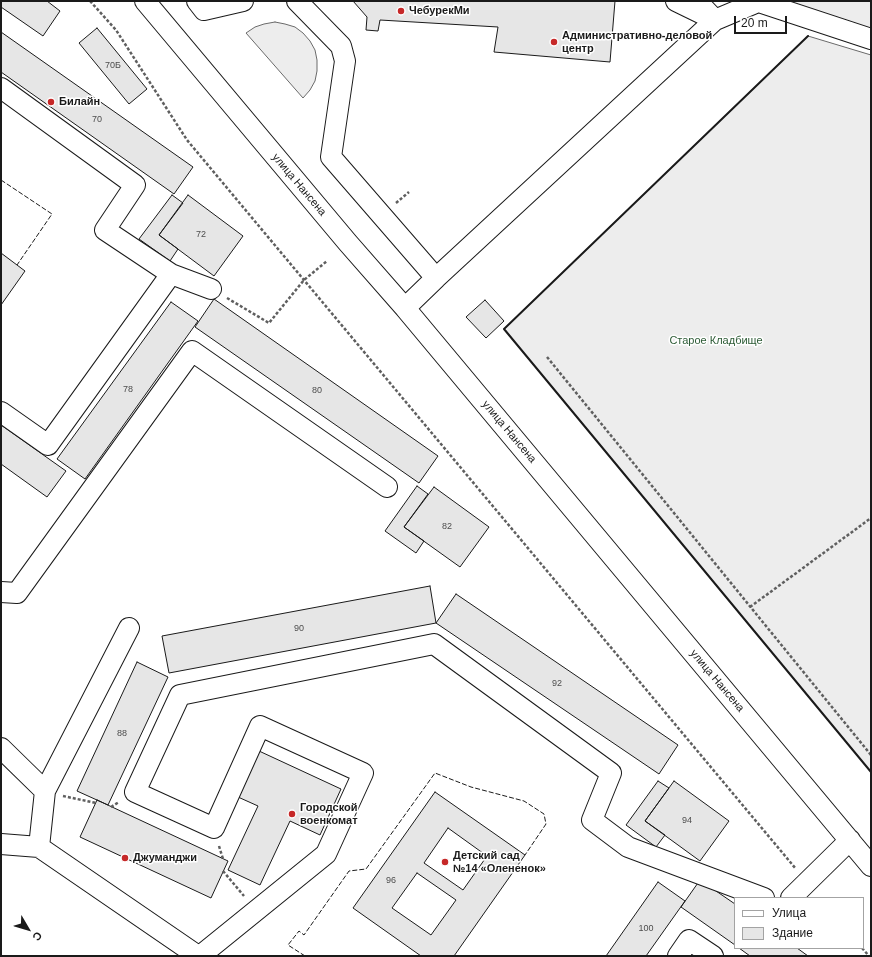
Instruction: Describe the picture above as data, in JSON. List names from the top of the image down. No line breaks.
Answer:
{"streets":{"street":["улица Нансена"]},"parks":["Старое Кладбище"],"places":["ЧебурекМи","Административно-деловой центр","Билайн","Городской военкомат","Джуманджи","Детский сад №14 «Олененок»"],"house_numbers":["70Б","70","72","78","80","82","90","92","88","94","96","100"],"legend":["Улица","Здание"],"scale_bar":"20 m","north":"bottom right"}
